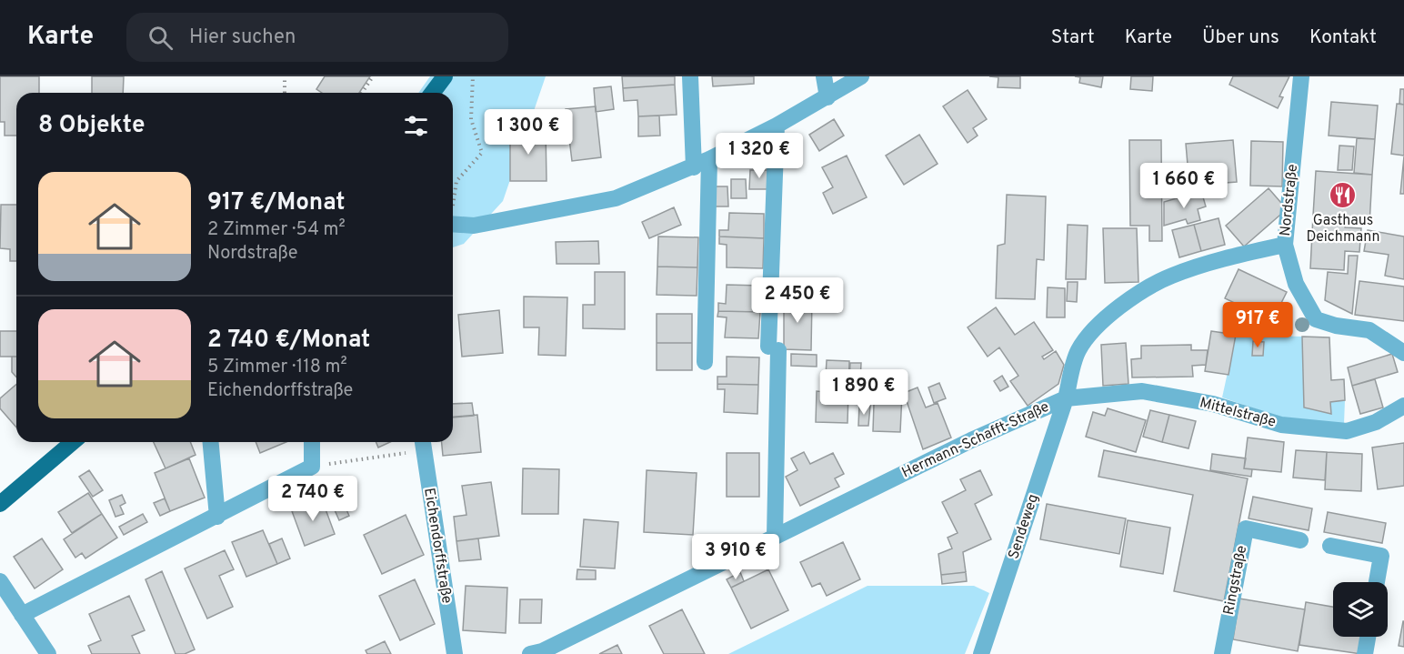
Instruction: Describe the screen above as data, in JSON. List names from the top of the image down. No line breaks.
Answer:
{"streets":{"street":["Nordstraße","Mittelstraße","Hermann-Schafft-Straße","Sendeweg","Eichendorffstraße","Ringstraße"]},"crossings":[["Nordstraße","Hermann-Schafft-Straße"],["Mittelstraße","Hermann-Schafft-Straße"],["Mittelstraße","Sendeweg"],["Hermann-Schafft-Straße","Sendeweg"]],"places":{"restaurant":["Gasthaus Deichmann"]},"page":{"header":"Karte","search":"Hier suchen","nav":["Start","Karte","Über uns","Kontakt"],"heading":"8 Objekte","price":["1 300 €","1 320 €","1 660 €","2 450 €","917 €","1 890 €","2 740 €","3 910 €"],"list":[{"name":"917 €/Monat","note":"2 Zimmer · 54 m² · Nordstraße"},{"name":"2 740 €/Monat","note":"5 Zimmer · 118 m² · Eichendorffstraße"}]}}
